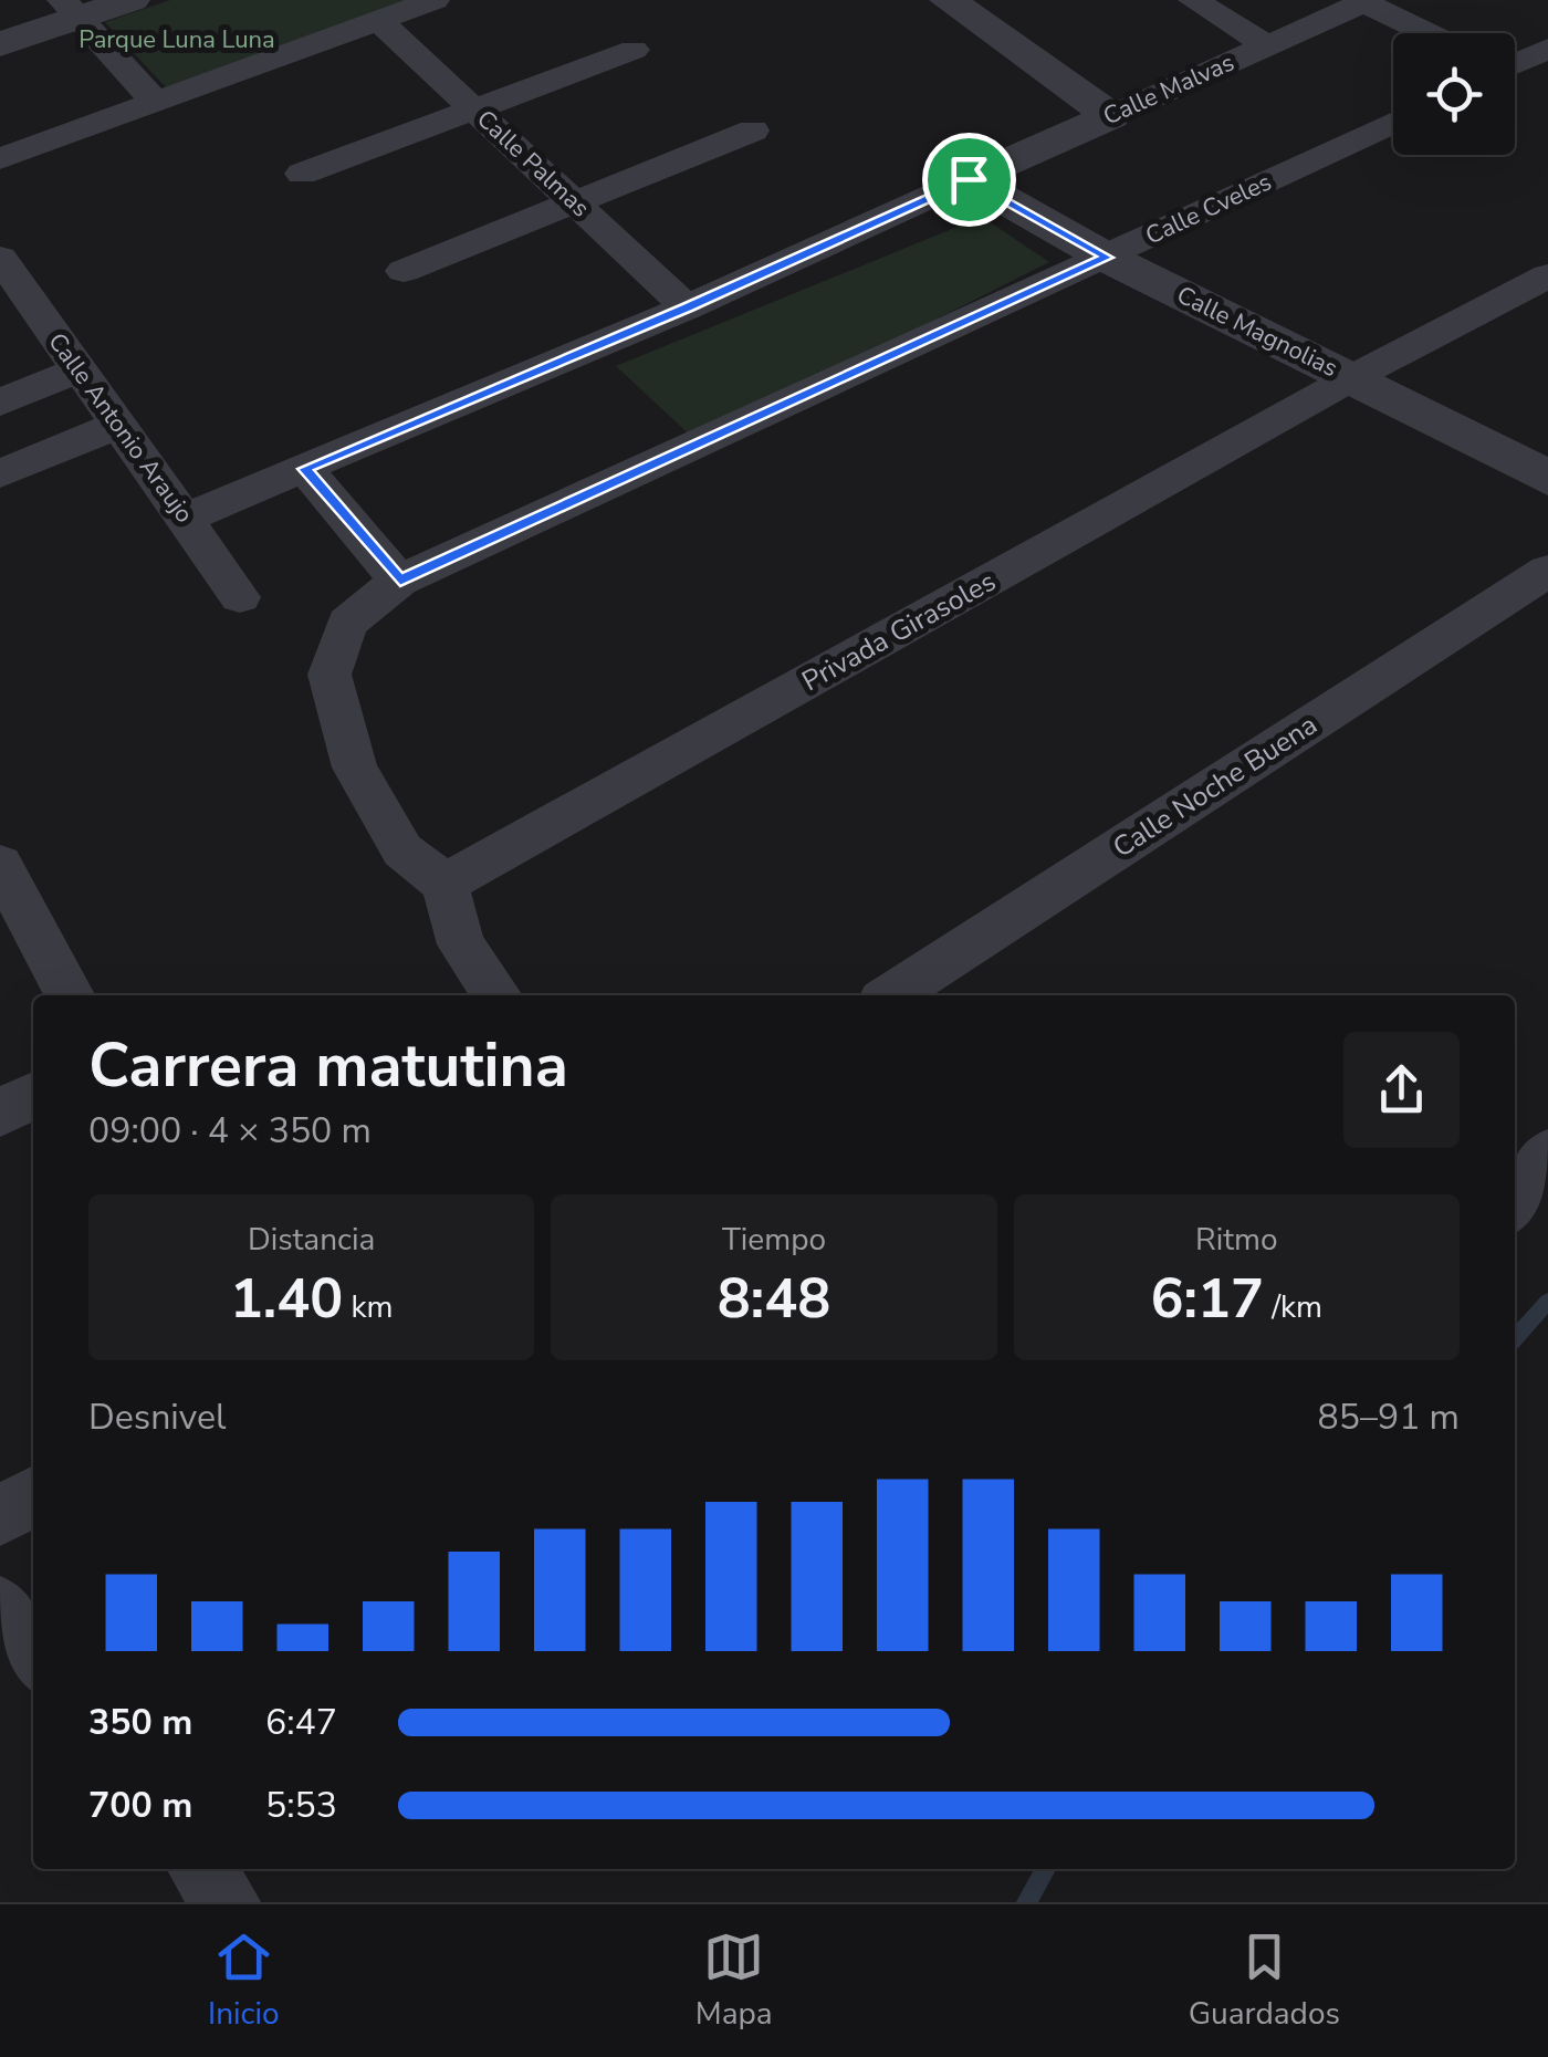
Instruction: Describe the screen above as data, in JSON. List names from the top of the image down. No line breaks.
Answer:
{"streets":{"street":["Calle Malvas","Calle Palmas","Calle Cveles","Calle Magnolias","Calle Antonio Araujo","Privada Girasoles","Calle Noche Buena"]},"crossings":[["Calle Malvas","Calle Magnolias"],["Calle Cveles","Calle Magnolias"],["Calle Cveles","Privada Girasoles"],["Calle Magnolias","Privada Girasoles"]],"parks":["Parque Luna Luna"],"page":{"heading":["Carrera matutina","09:00 · 4 × 350 m"],"stats":[["Distancia","1.40 km"],["Tiempo","8:48"],["Ritmo","6:17 /km"]],"chart":["Desnivel","85–91 m"],"list":[{"name":"350 m","note":"6:47"},{"name":"700 m","note":"5:53"}],"tabs":["Inicio","Mapa","Guardados"]}}
